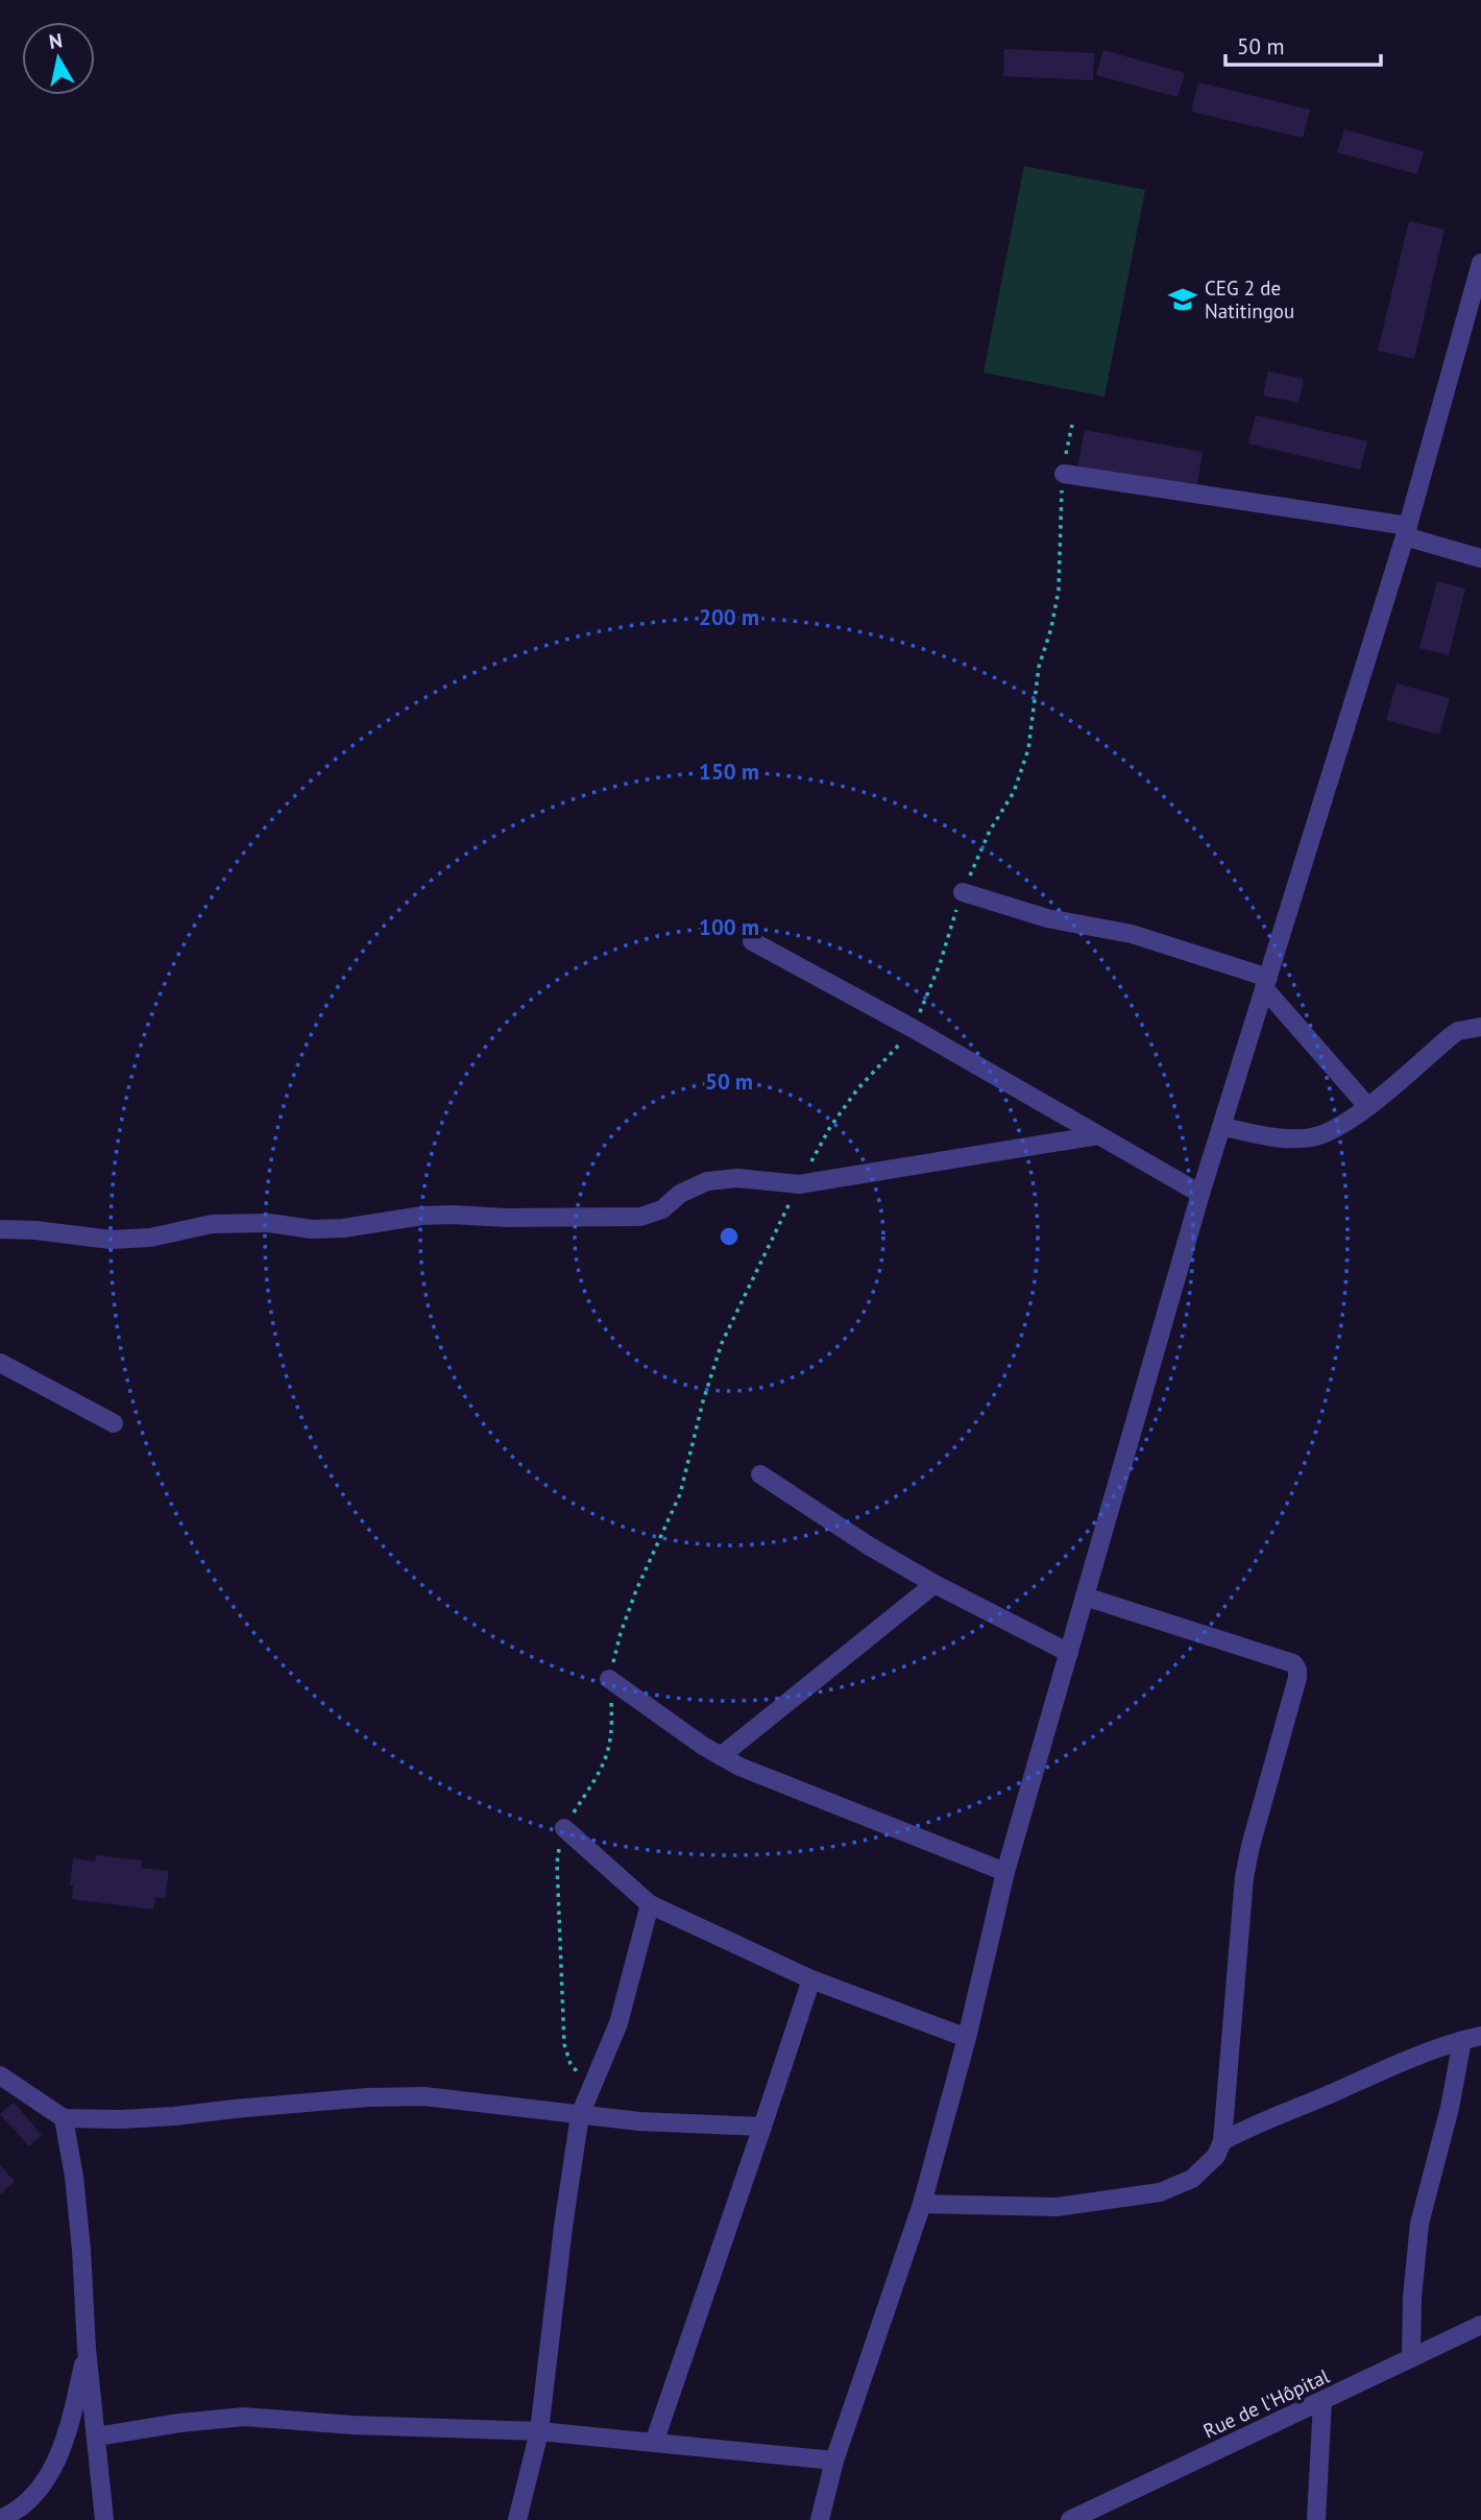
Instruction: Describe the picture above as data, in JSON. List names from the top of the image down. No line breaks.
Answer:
{"streets":{"street":["Rue de l'Hôpital"]},"places":{"school or university":["CEG 2 de Natitingou"]},"scale_bar":"50 m","north":"top","rings":["200 m","150 m","100 m","50 m"]}
